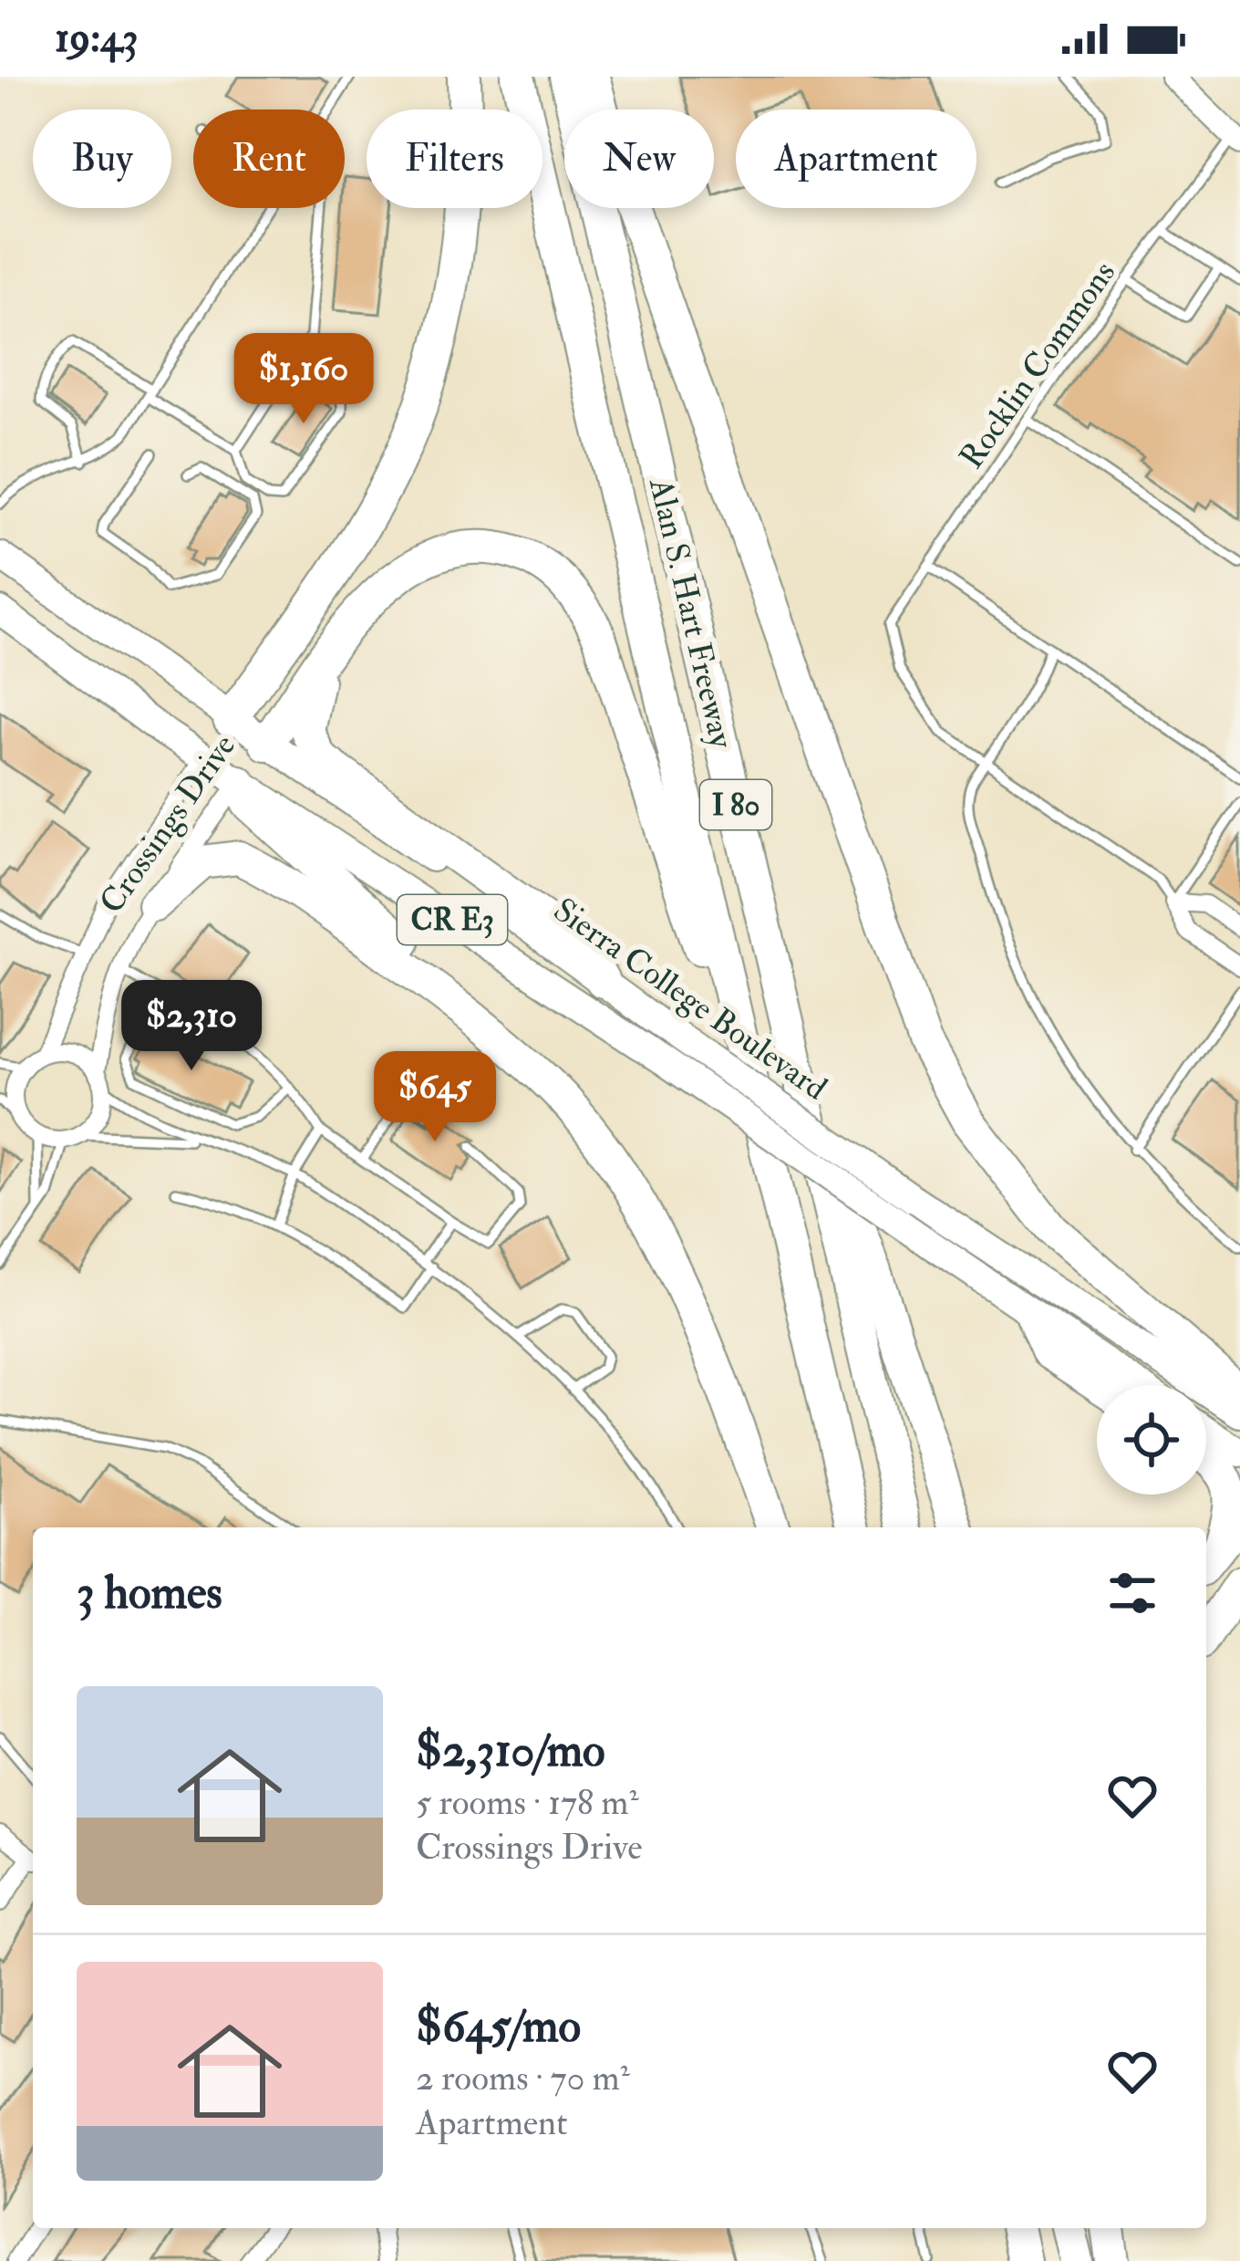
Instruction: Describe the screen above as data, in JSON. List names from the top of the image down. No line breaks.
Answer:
{"streets":{"highway":["Alan S. Hart Freeway","I 80"],"main road":["Crossings Drive","CR E3","Sierra College Boulevard"],"lane":["Rocklin Commons"]},"crossings":[["Crossings Drive","Sierra College Boulevard"]],"page":{"status":"19:43","chip":["Buy","Rent","Filters","New","Apartment"],"price":["$1,160","$2,310","$645"],"heading":"3 homes","list":[{"name":"$2,310/mo","note":"5 rooms · 178 m² · Crossings Drive"},{"name":"$645/mo","note":"2 rooms · 70 m² · Apartment"}]}}
